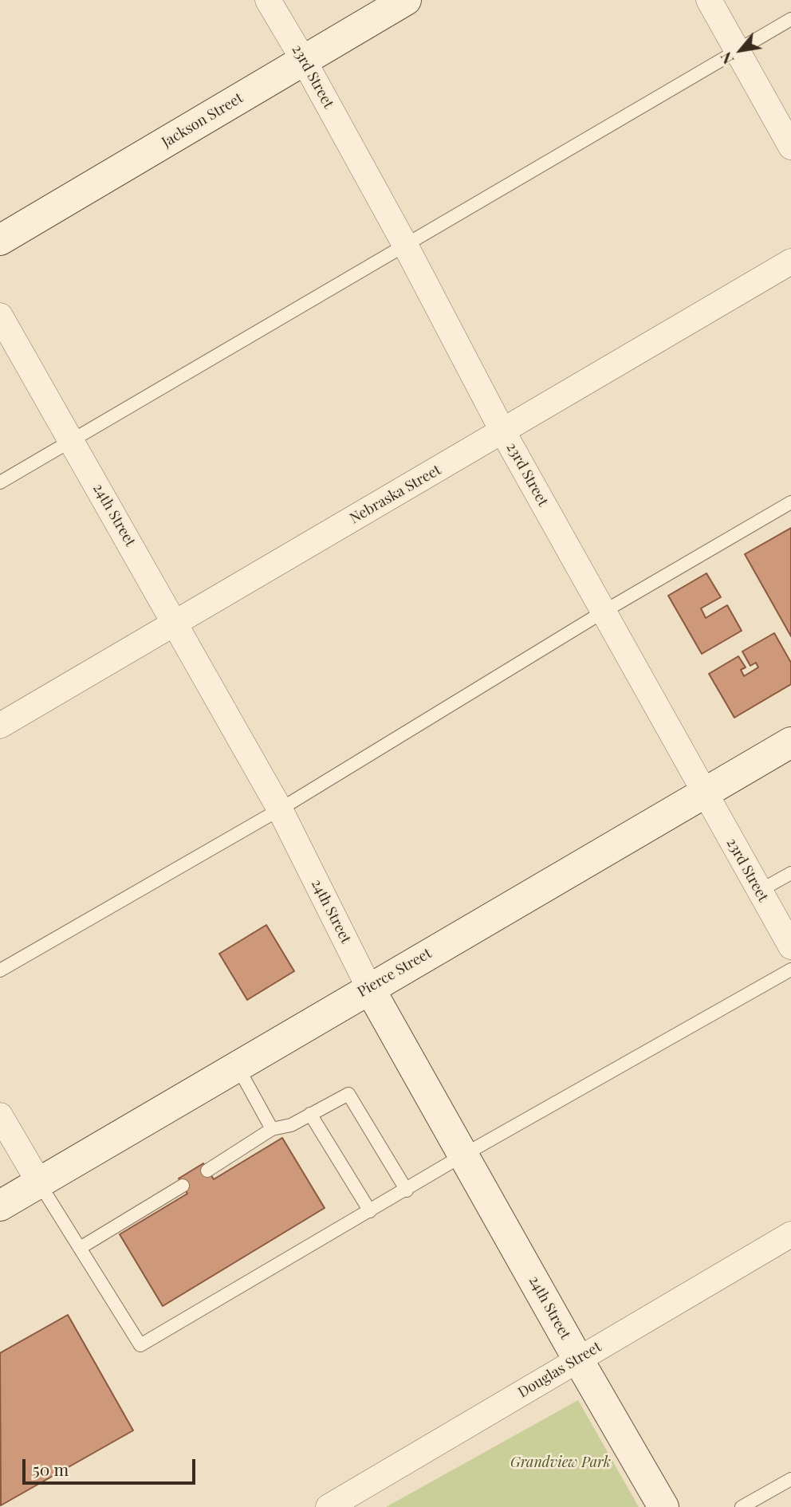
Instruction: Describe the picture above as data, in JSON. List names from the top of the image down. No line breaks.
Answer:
{"streets":{"main road":["Jackson Street","24th Street","Pierce Street"],"street":["23rd Street","Nebraska Street","Douglas Street"]},"crossings":[["23rd Street","Jackson Street"],["23rd Street","Nebraska Street"],["23rd Street","Pierce Street"],["Nebraska Street","24th Street"],["24th Street","Pierce Street"],["24th Street","Douglas Street"]],"parks":["Grandview Park"],"scale_bar":"50 m","north":"bottom left"}
